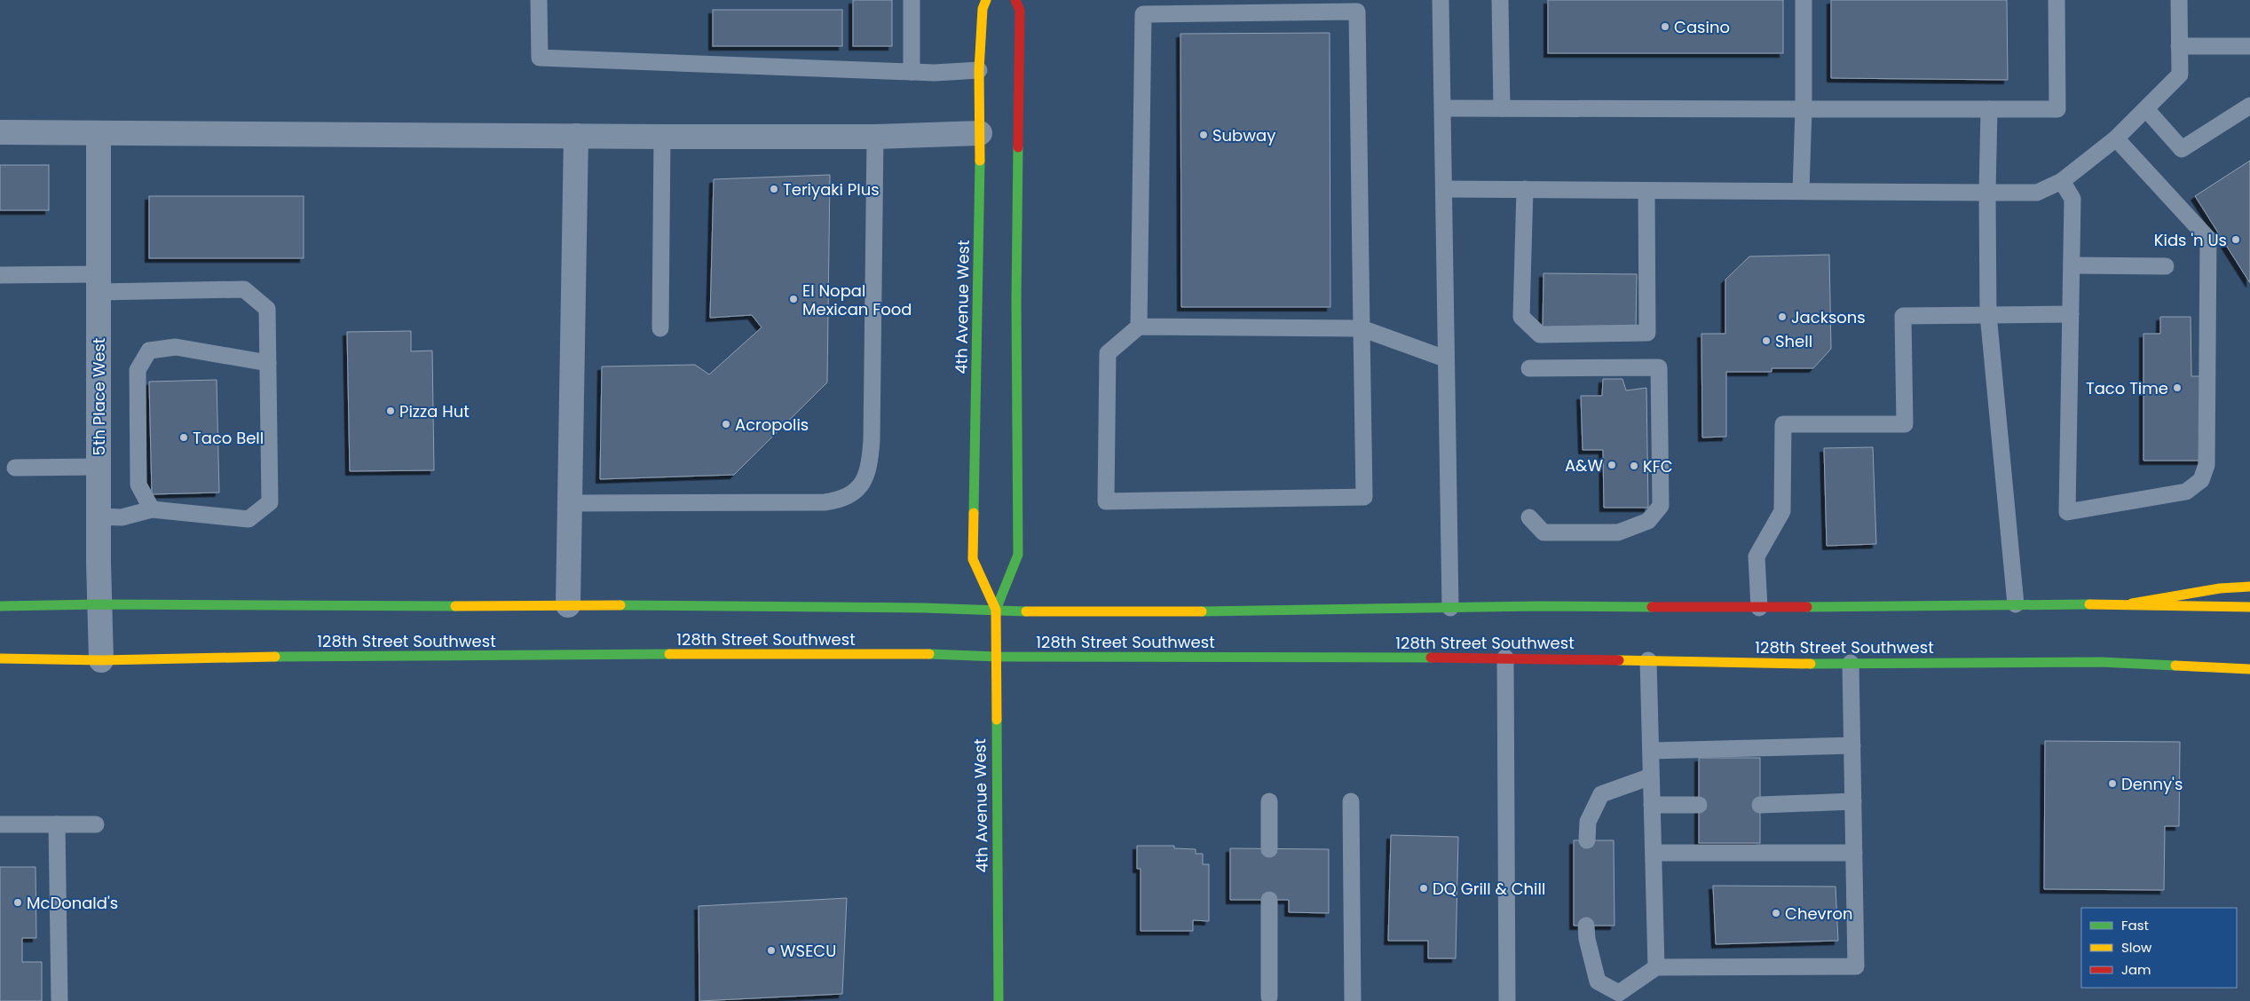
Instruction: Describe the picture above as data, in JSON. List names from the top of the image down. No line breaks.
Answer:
{"streets":{"main road":["4th Avenue West","128th Street Southwest"],"street":["5th Place West"]},"crossings":[["4th Avenue West","128th Street Southwest"],["5th Place West","128th Street Southwest"]],"places":["Casino","Subway","Teriyaki Plus","Kids 'n Us","El Nopal Mexican Food","Jacksons","Shell","Taco Time","Pizza Hut","Acropolis","Taco Bell","A&W","KFC","Denny's","DQ Grill & Chill","McDonald's","Chevron","WSECU"],"legend":["Fast","Slow","Jam"]}
